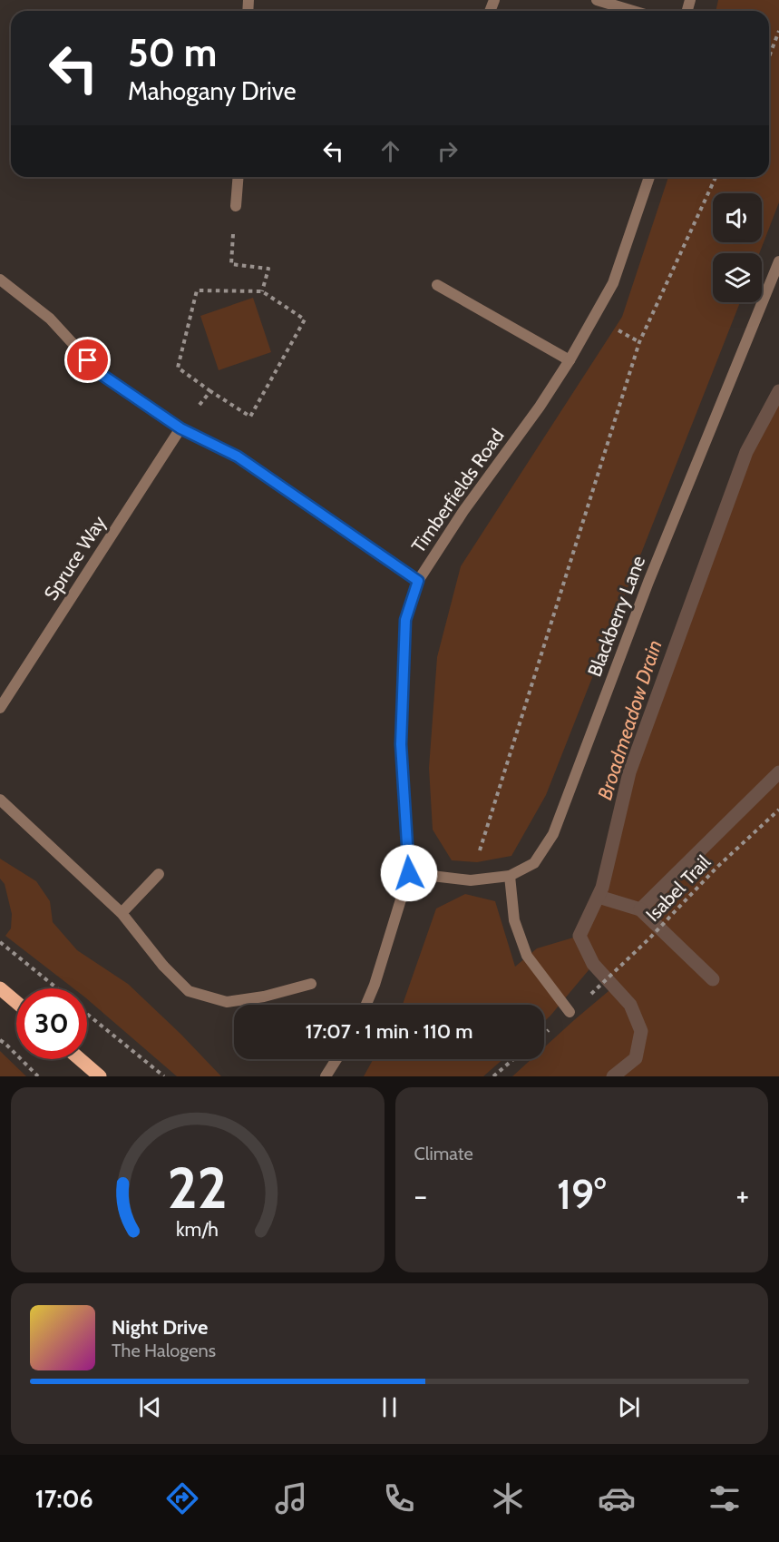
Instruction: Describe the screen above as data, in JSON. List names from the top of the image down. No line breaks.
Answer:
{"streets":{"street":["Timberfields Road","Spruce Way","Blackberry Lane"],"path":["Isabel Trail"]},"crossings":[["Timberfields Road","Blackberry Lane"]],"water":["Broadmeadow Drain"],"page":{"turn":["50 m","Mahogany Drive"],"limit":"30","trip":"17:07 · 1 min · 110 m","tile":"Climate","heat":["−","19°","+"],"song":["Night Drive","The Halogens"],"tabs":"17:06","gauge":["22","km/h"]}}
